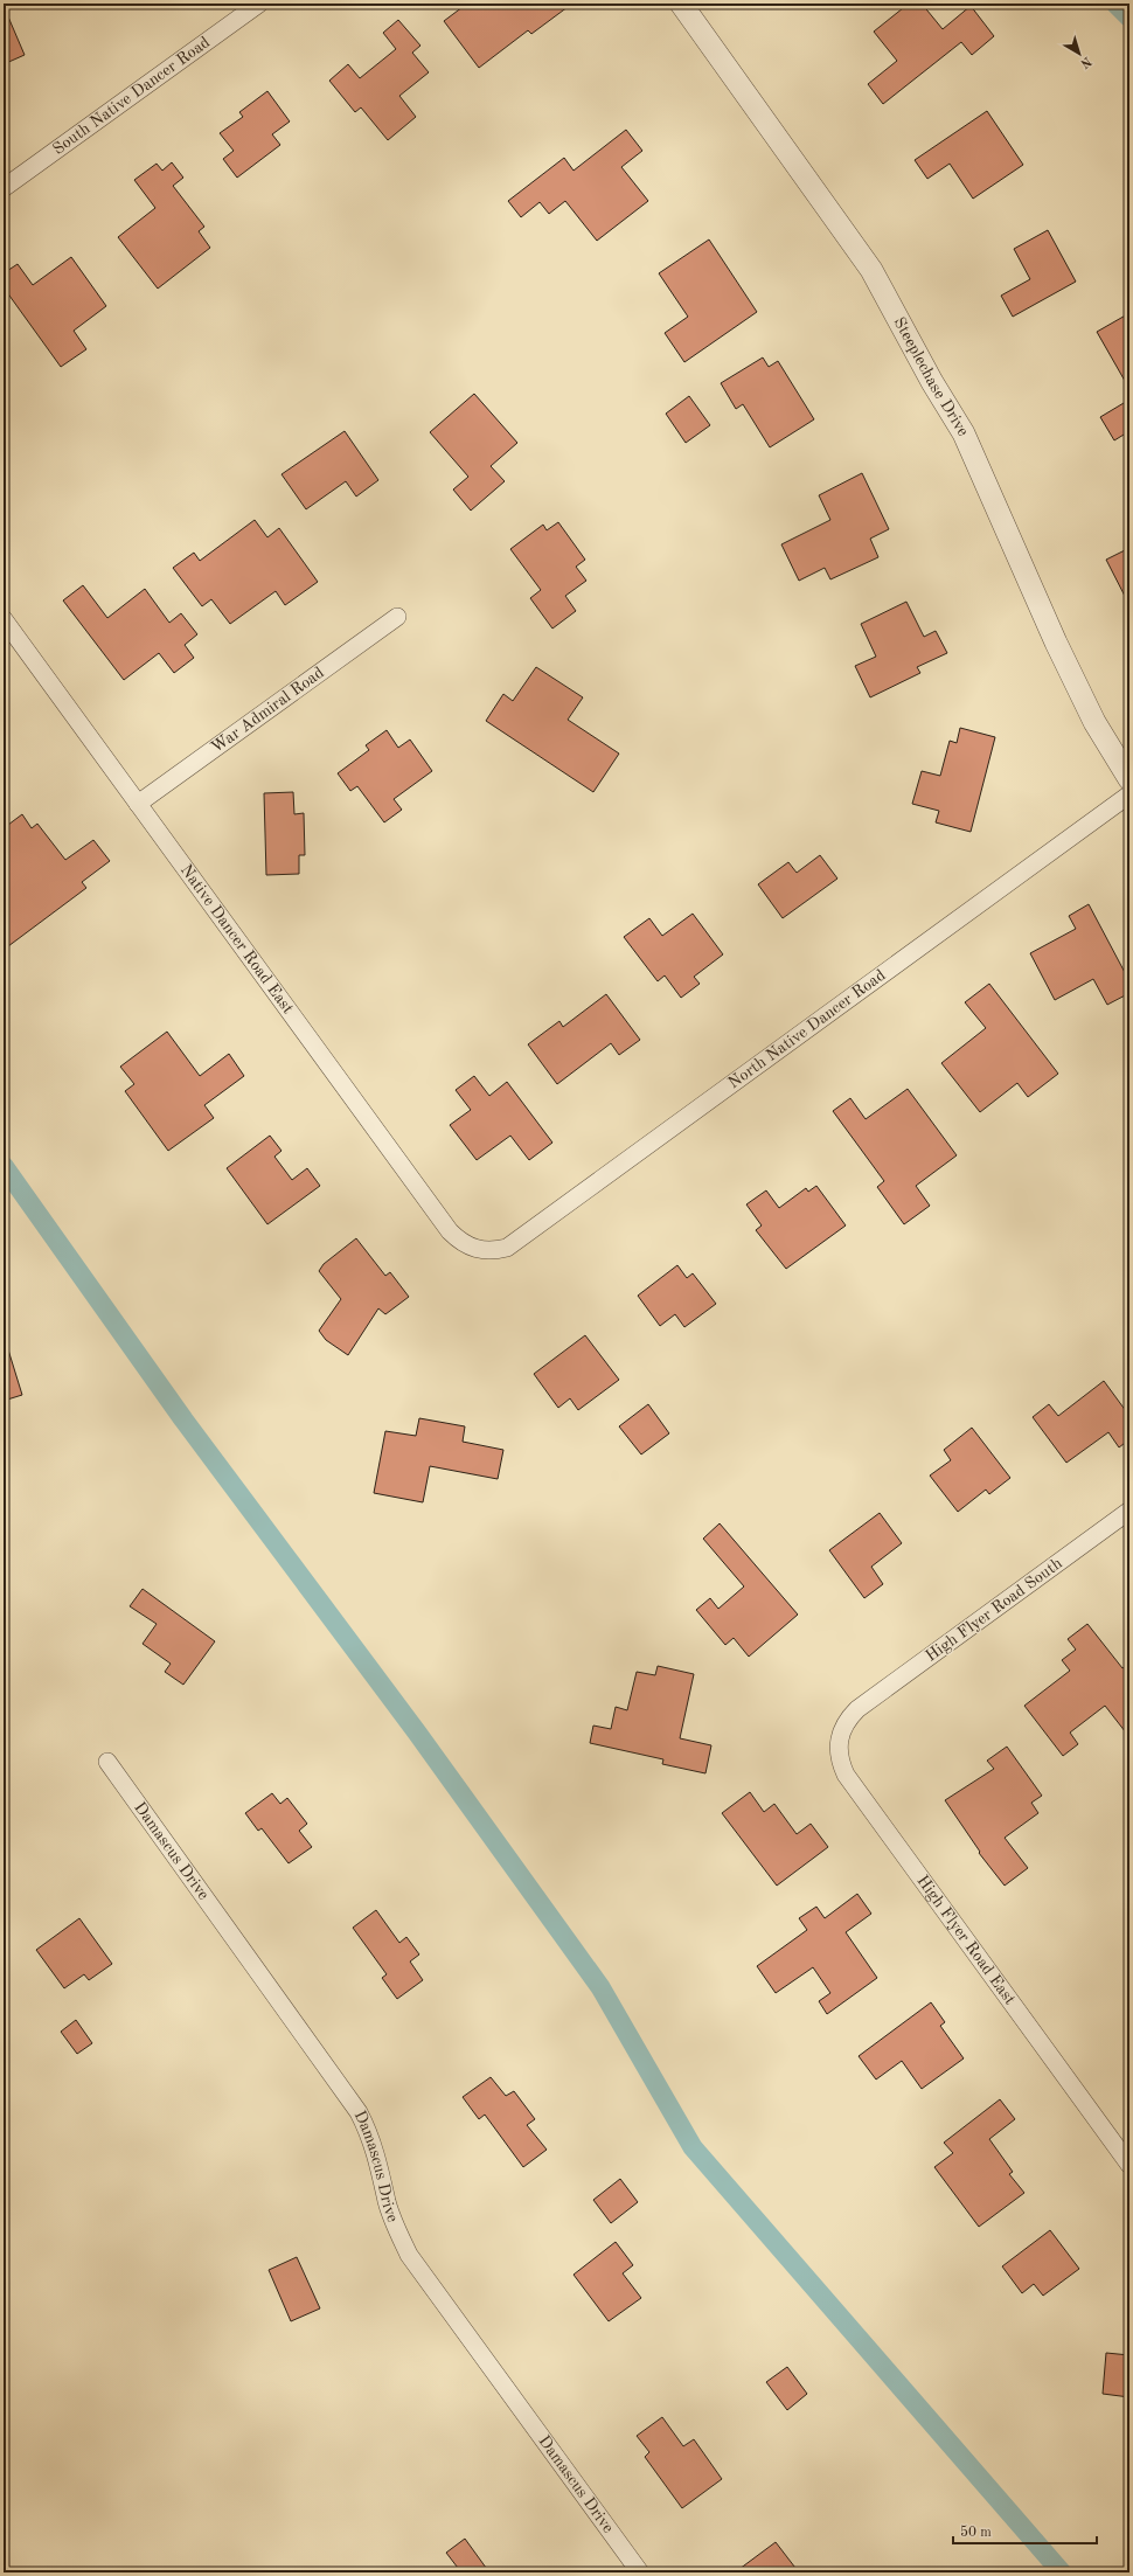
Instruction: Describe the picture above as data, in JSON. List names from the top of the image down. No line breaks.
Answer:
{"streets":{"street":["South Native Dancer Road","Steeplechase Drive","War Admiral Road","Native Dancer Road East","North Native Dancer Road","High Flyer Road South","Damascus Drive","High Flyer Road East"]},"crossings":[["War Admiral Road","Native Dancer Road East"],["Native Dancer Road East","North Native Dancer Road"],["High Flyer Road South","High Flyer Road East"]],"scale_bar":"50 m","north":"bottom right"}
